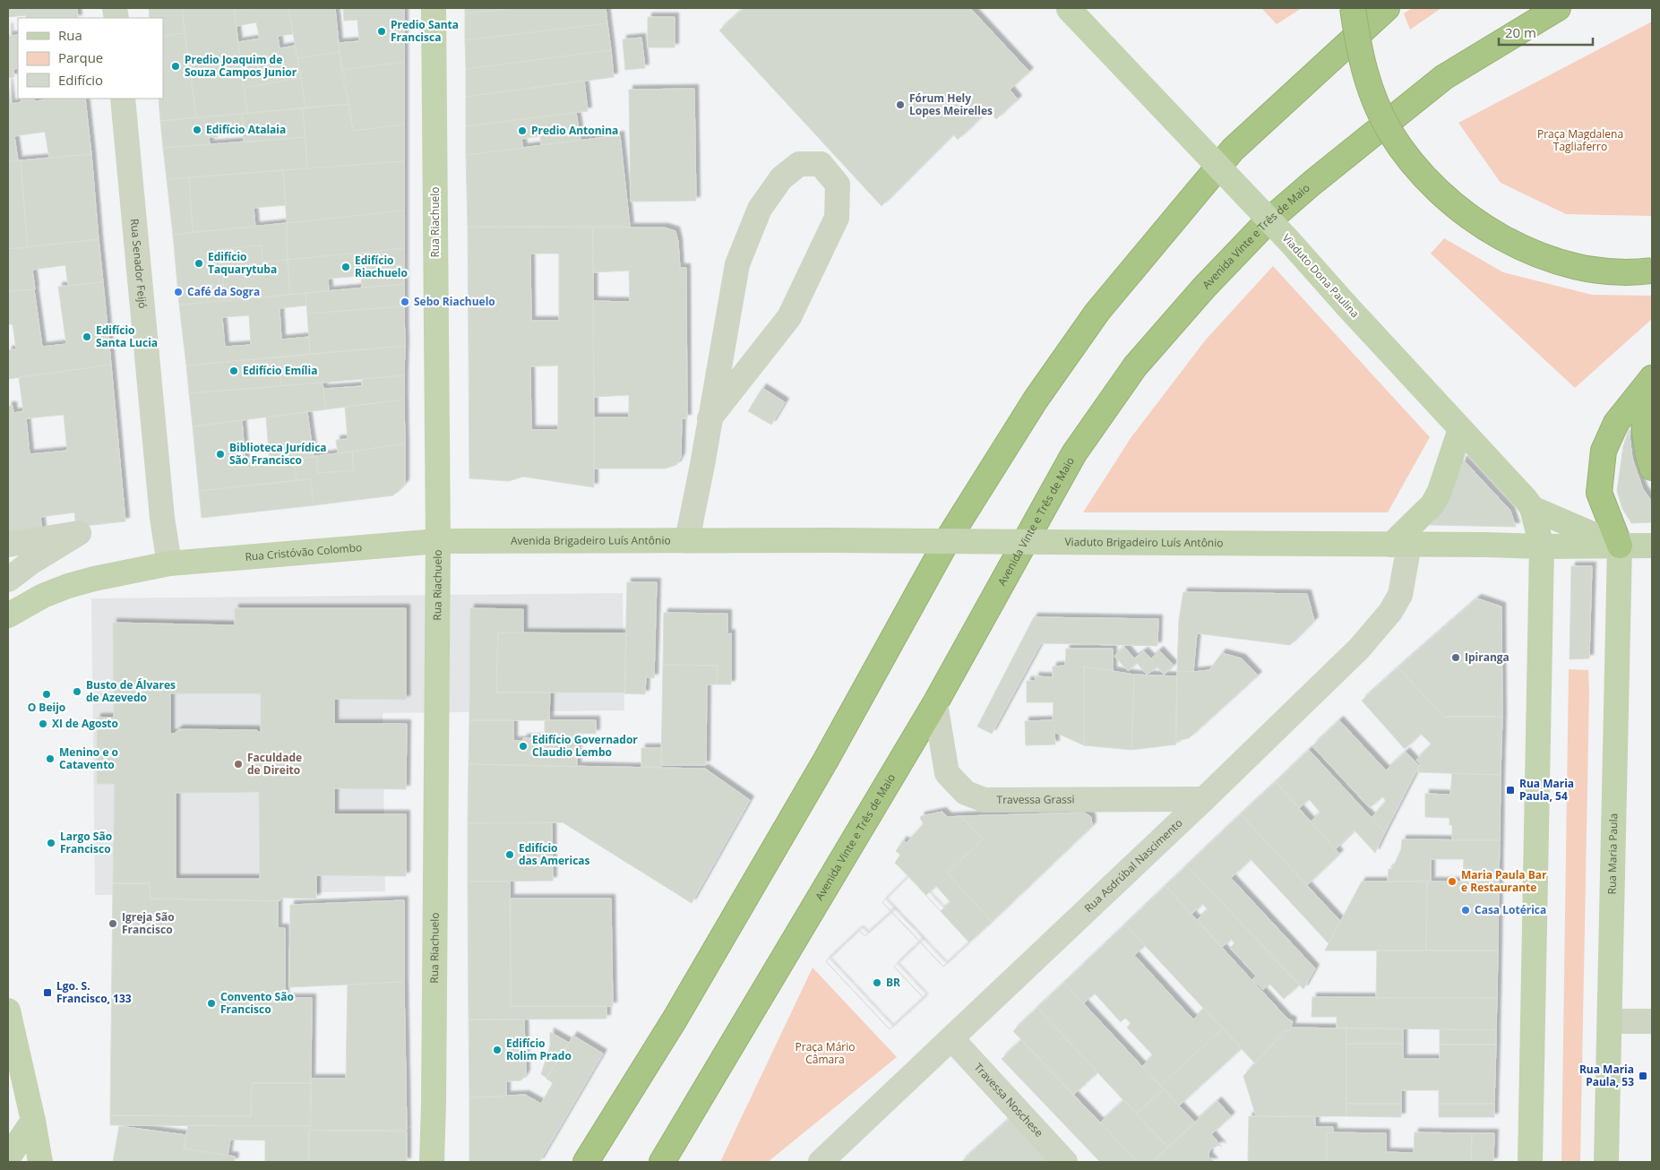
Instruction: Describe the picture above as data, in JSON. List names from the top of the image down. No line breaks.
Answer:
{"streets":{"highway":["Avenida Vinte e Três de Maio"],"main road":["Rua Riachuelo","Viaduto Dona Paulina","Avenida Brigadeiro Luís Antônio","Viaduto Brigadeiro Luís Antônio","Rua Cristóvão Colombo","Rua Maria Paula"],"street":["Rua Senador Feijó","Travessa Grassi","Rua Asdrúbal Nascimento","Travessa Noschese"]},"crossings":[["Rua Riachuelo","Avenida Brigadeiro Luís Antônio"],["Rua Riachuelo","Rua Cristóvão Colombo"],["Avenida Vinte e Três de Maio","Travessa Grassi"],["Rua Senador Feijó","Rua Cristóvão Colombo"],["Viaduto Dona Paulina","Viaduto Brigadeiro Luís Antônio"],["Viaduto Dona Paulina","Rua Maria Paula"],["Avenida Brigadeiro Luís Antônio","Viaduto Brigadeiro Luís Antônio"],["Avenida Brigadeiro Luís Antônio","Rua Cristóvão Colombo"],["Viaduto Brigadeiro Luís Antônio","Rua Asdrúbal Nascimento"],["Travessa Grassi","Rua Asdrúbal Nascimento"],["Rua Asdrúbal Nascimento","Travessa Noschese"]],"parks":["Praça Magdalena Tagliaferro","Praça Mário Câmara"],"places":{"other":["Predio Santa Francisca","Predio Joaquim de Souza Campos Junior","Fórum Hely Lopes Meirelles","Edifício Atalaia","Predio Antonina","Edifício Taquarytuba","Edifício Riachuelo","Café da Sogra","Sebo Riachuelo","Edifício Santa Lucia","Edifício Emília","Biblioteca Jurídica São Francisco","Ipiranga","Busto de Álvares de Azevedo","O Beijo","XI de Agosto","Edifício Governador Claudio Lembo","Menino e o Catavento","Faculdade de Direito","Largo São Francisco","Edifício das Americas","Maria Paula Bar e Restaurante","Casa Lotérica","Igreja São Francisco","BR","Convento São Francisco","Edifício Rolim Prado"],"transit":["Rua Maria Paula, 54","Lgo. S. Francisco, 133","Rua Maria Paula, 53"]},"legend":["Rua","Parque","Edifício"],"scale_bar":"20 m"}
